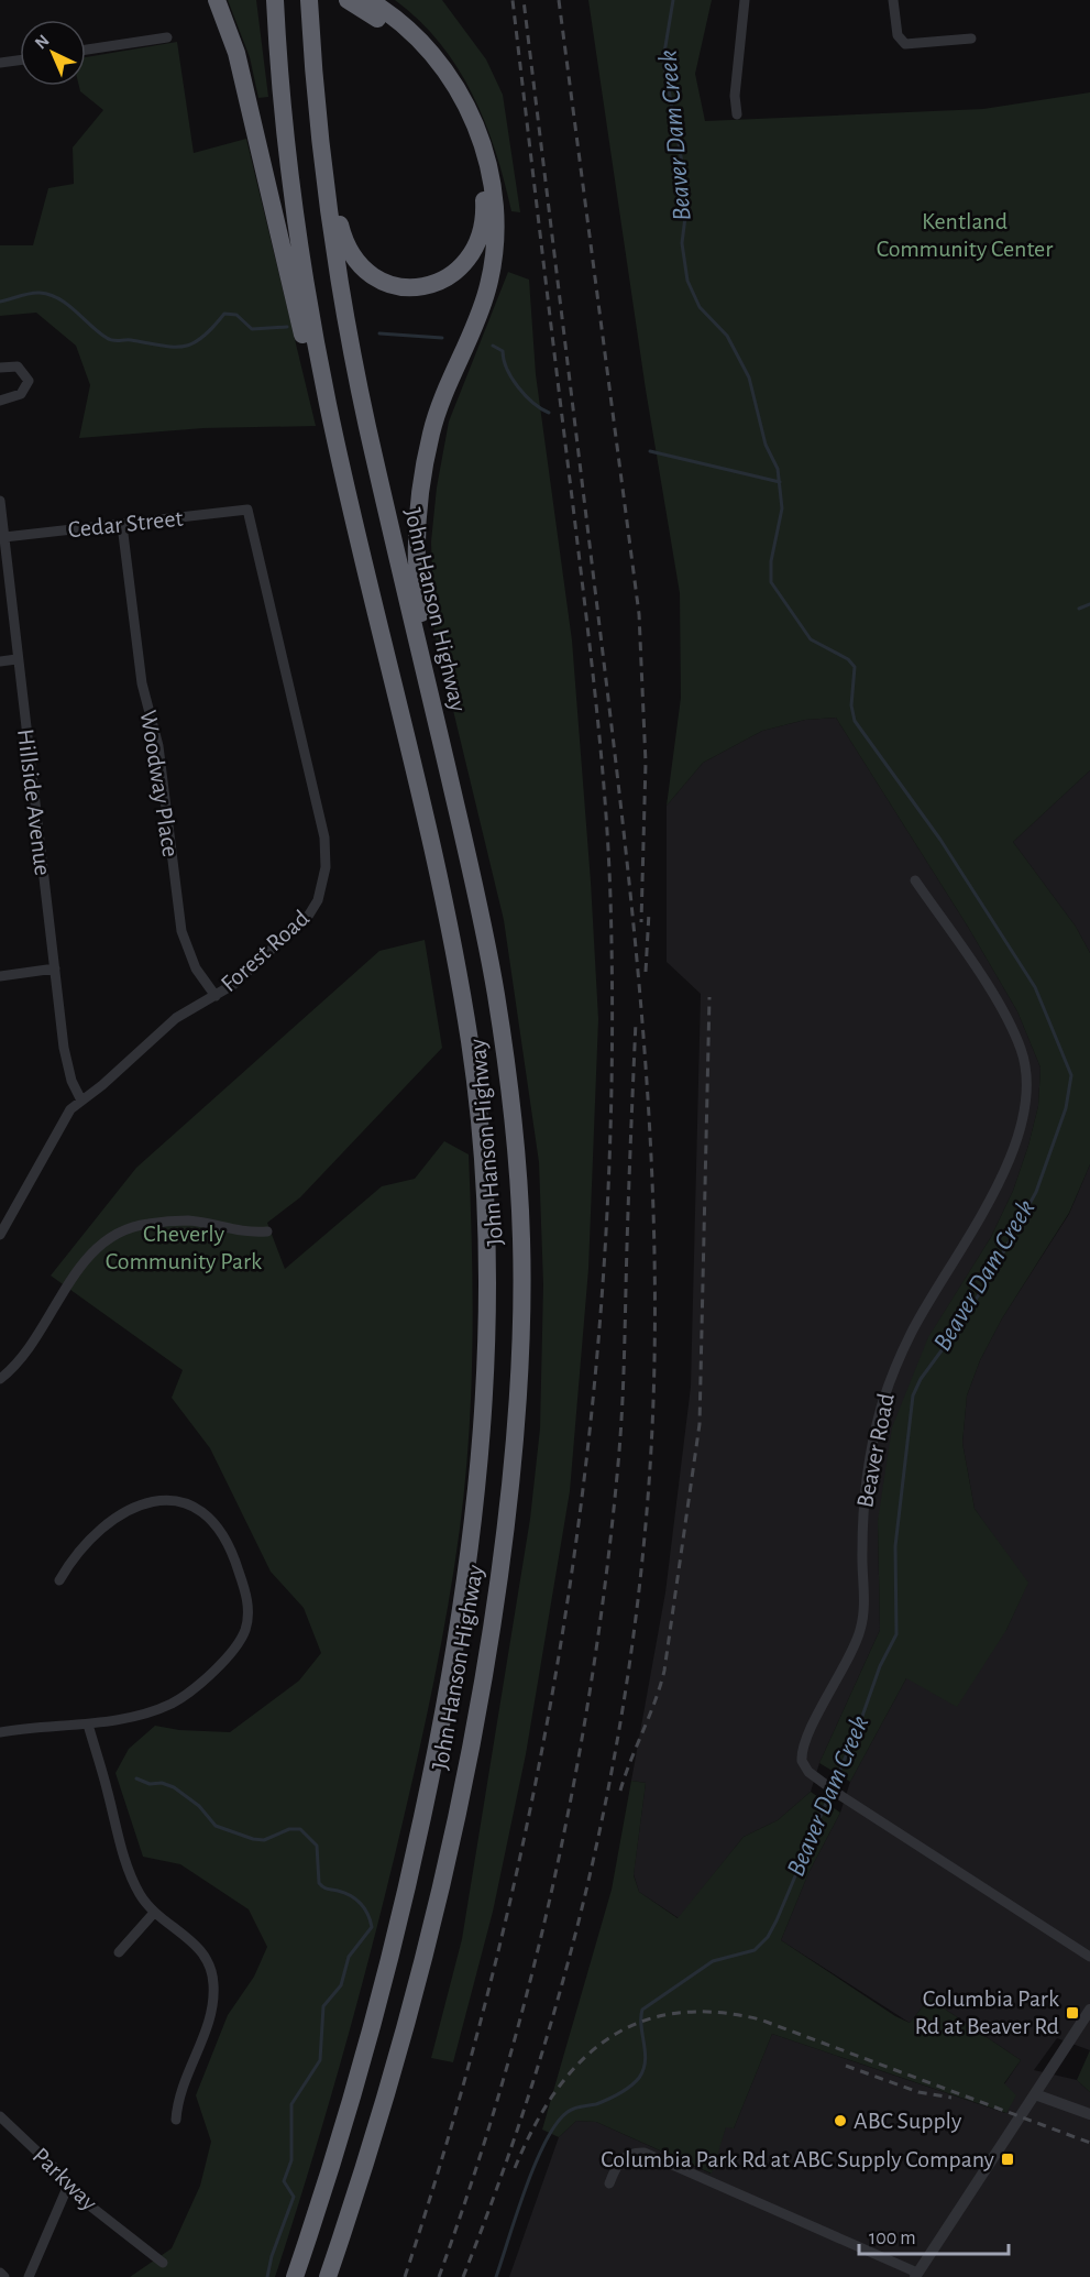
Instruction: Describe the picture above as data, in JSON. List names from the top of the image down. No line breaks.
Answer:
{"streets":{"highway":["John Hanson Highway"],"street":["Cedar Street","Woodway Place","Hillside Avenue","Forest Road","Beaver Road","Parkway"]},"crossings":[["Cedar Street","Woodway Place"],["Cedar Street","Hillside Avenue"],["Cedar Street","Forest Road"],["Woodway Place","Forest Road"],["Hillside Avenue","Forest Road"]],"water":["Beaver Dam Creek"],"parks":["Kentland Community Center","Cheverly Community Park"],"places":{"transit":["Columbia Park Rd at Beaver Rd","Columbia Park Rd at ABC Supply Company"],"other":["ABC Supply"]},"scale_bar":"100 m","north":"top left"}
